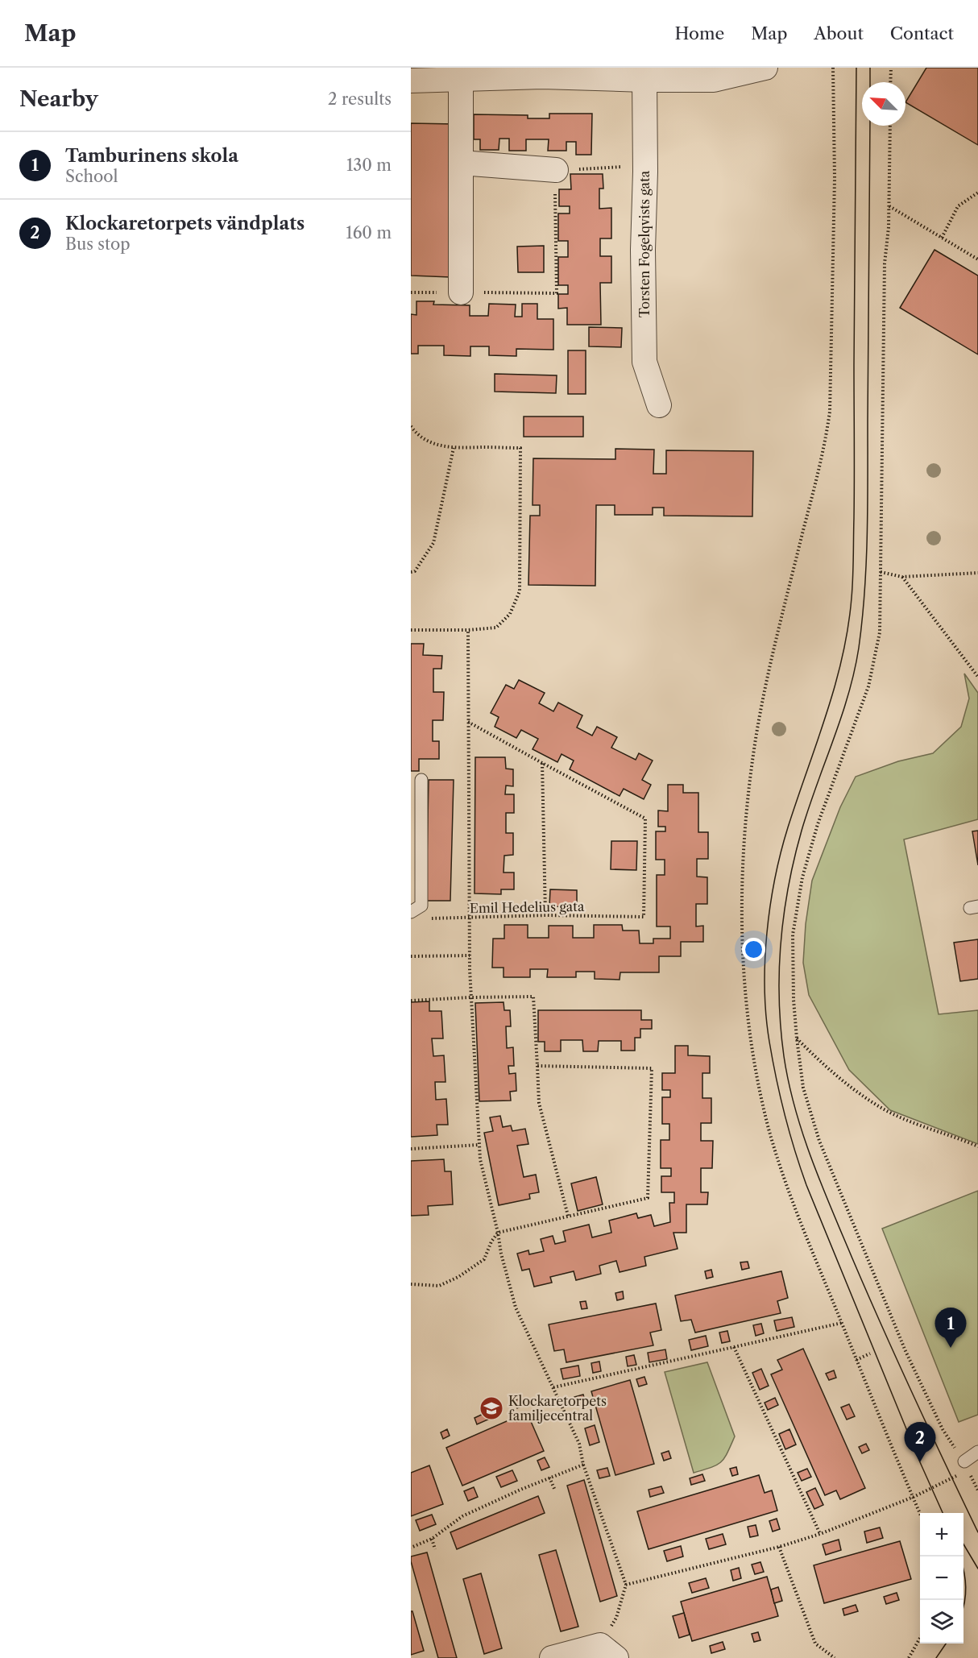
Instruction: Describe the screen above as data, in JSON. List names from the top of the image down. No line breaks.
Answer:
{"streets":{"street":["Torsten Fogelqvists gata"],"path":["Emil Hedelius gata"]},"places":{"school or university":["Klockaretorpets familjecentral"]},"north":"top left","page":{"header":"Map","nav":["Home","Map","About","Contact"],"heading":["Nearby","2 results"],"list":[{"mark":"1","name":"Tamburinens skola","note":"School","value":"130 m"},{"mark":"2","name":"Klockaretorpets vändplats","note":"Bus stop","value":"160 m"}],"pins":["1","2"],"map_buttons":["+","−"]}}
